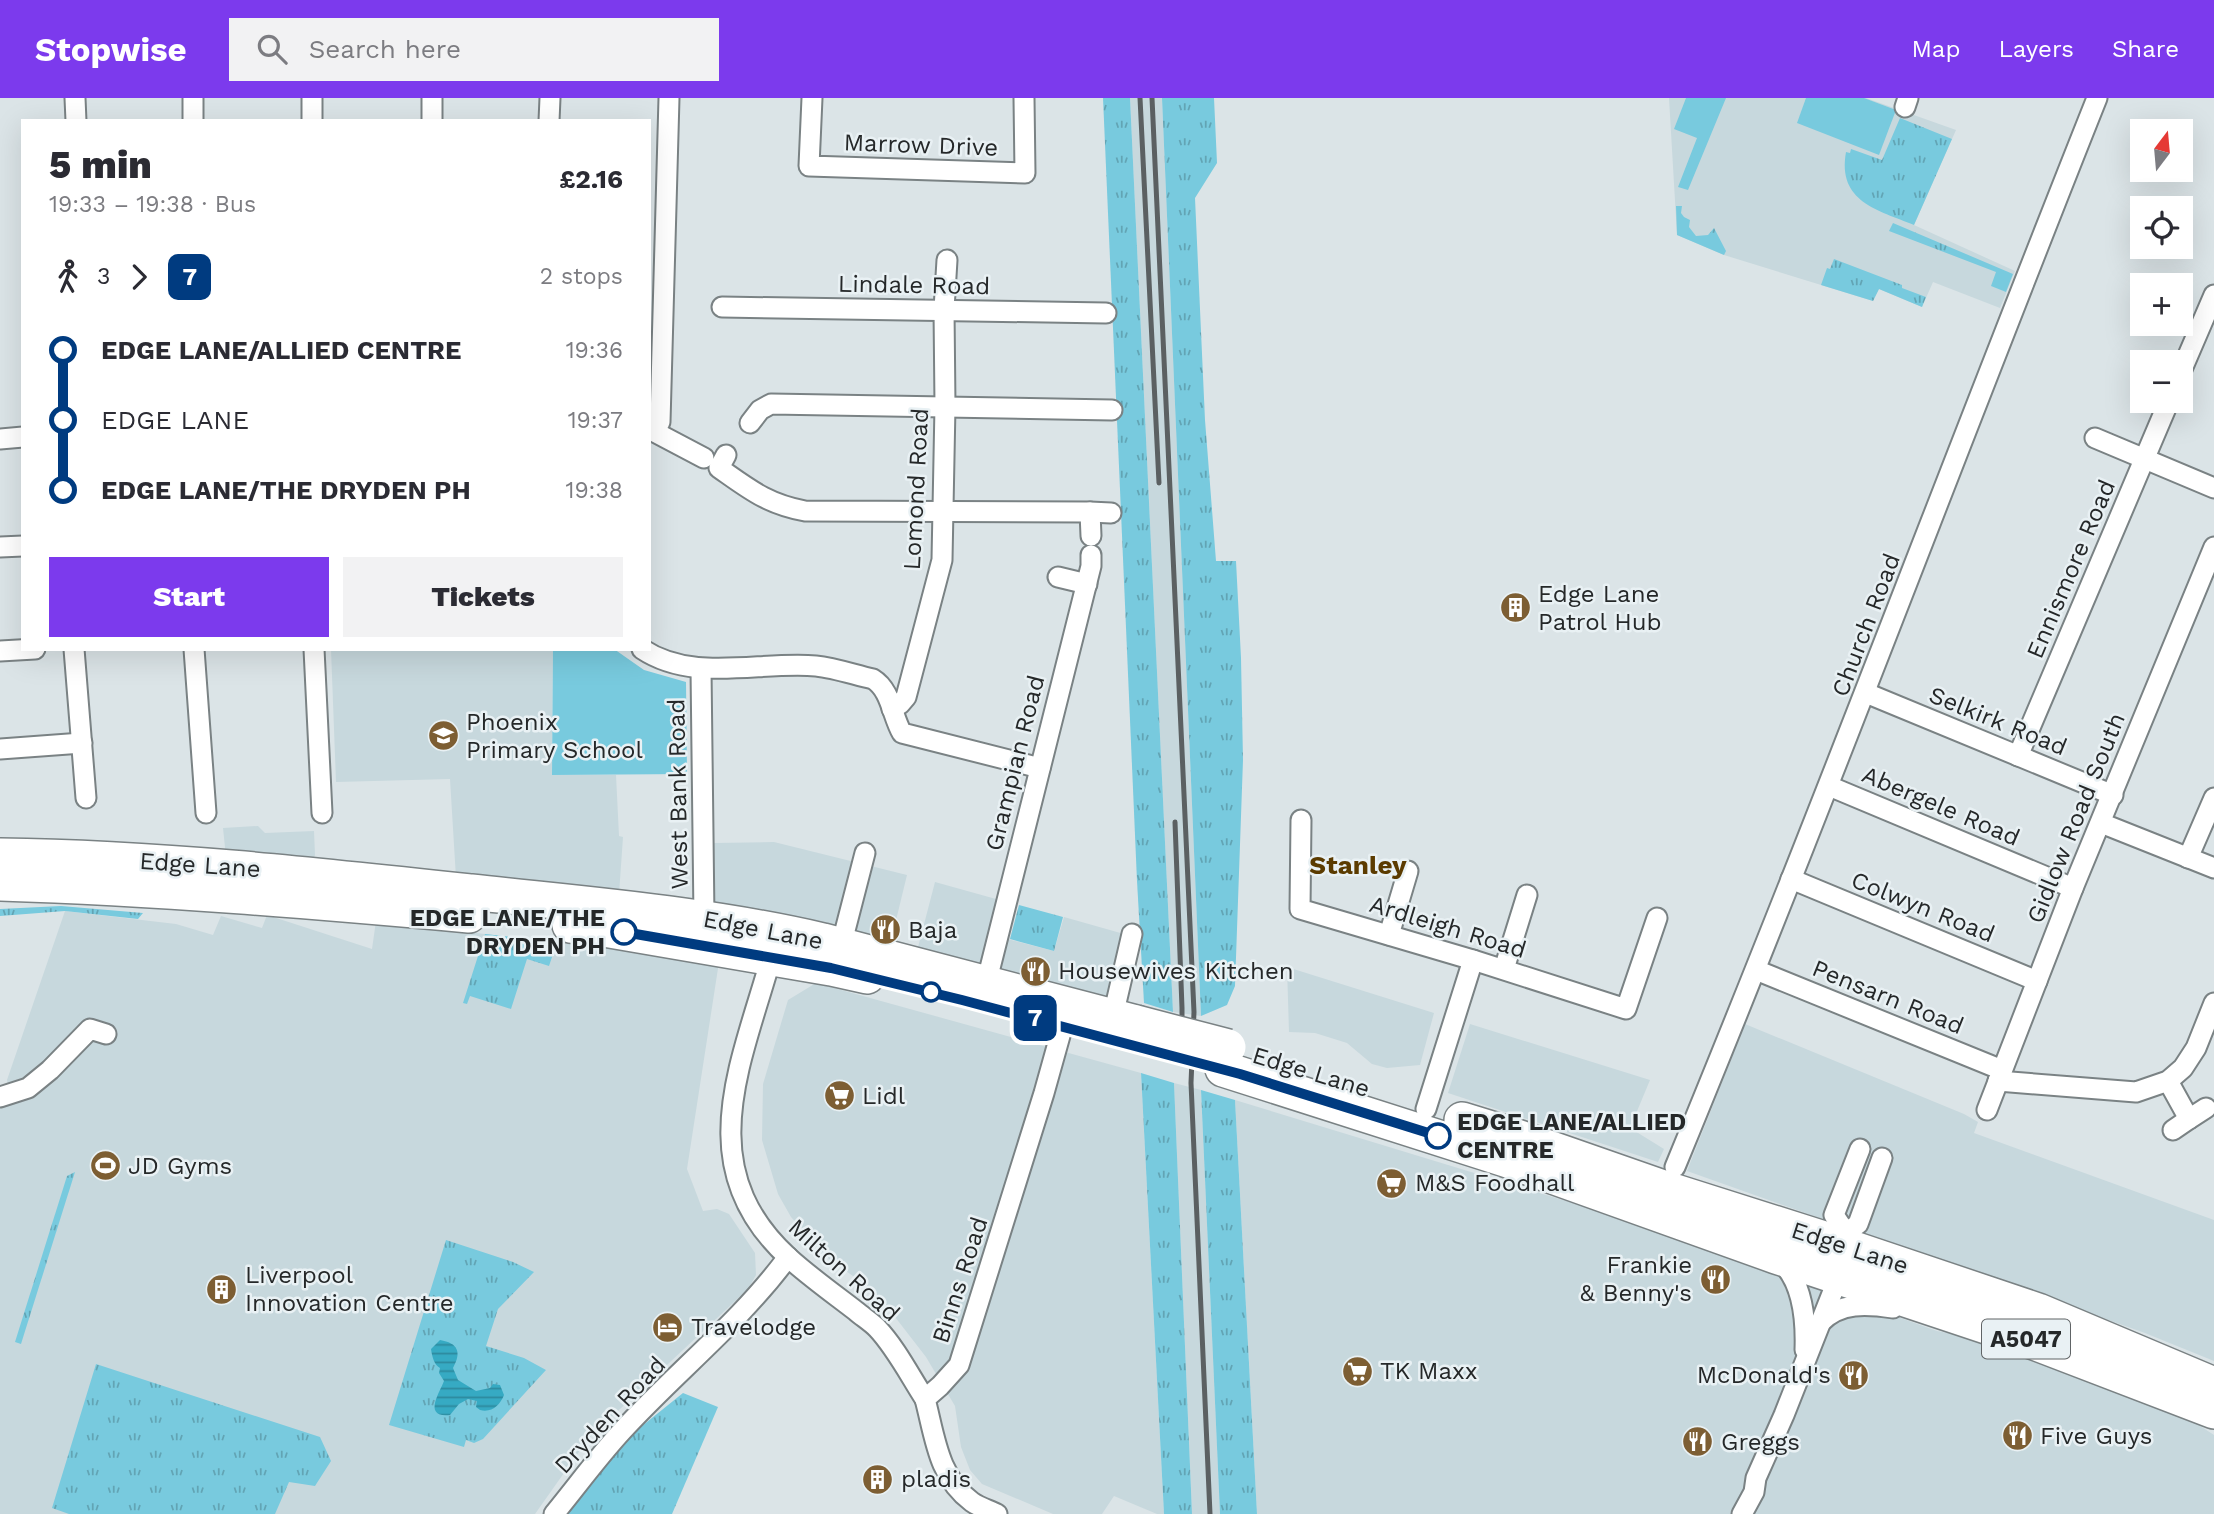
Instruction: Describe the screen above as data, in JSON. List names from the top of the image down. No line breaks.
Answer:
{"streets":{"highway":["Edge Lane","A5047"],"street":["Marrow Drive","Lindale Road","Lomond Road","Ennismore Road","Church Road","Selkirk Road","Grampian Road","West Bank Road","Abergele Road","Gidlow Road South","Colwyn Road","Ardleigh Road","Pensarn Road","Milton Road","Binns Road","Dryden Road"]},"crossings":[["Lindale Road","Lomond Road"],["Ennismore Road","Selkirk Road"],["Church Road","Selkirk Road"],["Church Road","Abergele Road"],["Church Road","Colwyn Road"],["Church Road","Pensarn Road"],["Selkirk Road","Gidlow Road South"],["Grampian Road","Edge Lane"],["West Bank Road","Edge Lane"],["Abergele Road","Gidlow Road South"],["Gidlow Road South","Colwyn Road"],["Gidlow Road South","Pensarn Road"],["Edge Lane","Milton Road"],["Edge Lane","Binns Road"],["Milton Road","Binns Road"],["Milton Road","Dryden Road"]],"districts":["Stanley"],"places":{"building":["Edge Lane Patrol Hub","Liverpool Innovation Centre","pladis"],"school or university":["Phoenix Primary School"],"restaurant":["Baja","Housewives Kitchen","Frankie & Benny's","McDonald's","Five Guys","Greggs"],"other":["EDGE LANE/THE DRYDEN PH","EDGE LANE/ALLIED CENTRE"],"supermarket":["Lidl","M&S Foodhall","TK Maxx"],"sports":["JD Gyms"],"hotel":["Travelodge"]},"lines":["bus line 7"],"north":"top","page":{"header":"Stopwise","search":"Search here","nav":["Map","Layers","Share"],"on_map":"7","map_buttons":["+","−"],"heading":["5 min","19:33 – 19:38 · Bus","£2.16"],"legs":["3","7","2 stops"],"list":[{"name":"EDGE LANE/ALLIED CENTRE","value":"19:36"},{"name":"EDGE LANE","value":"19:37"},{"name":"EDGE LANE/THE DRYDEN PH","value":"19:38"}],"buttons":["Start","Tickets"]}}
